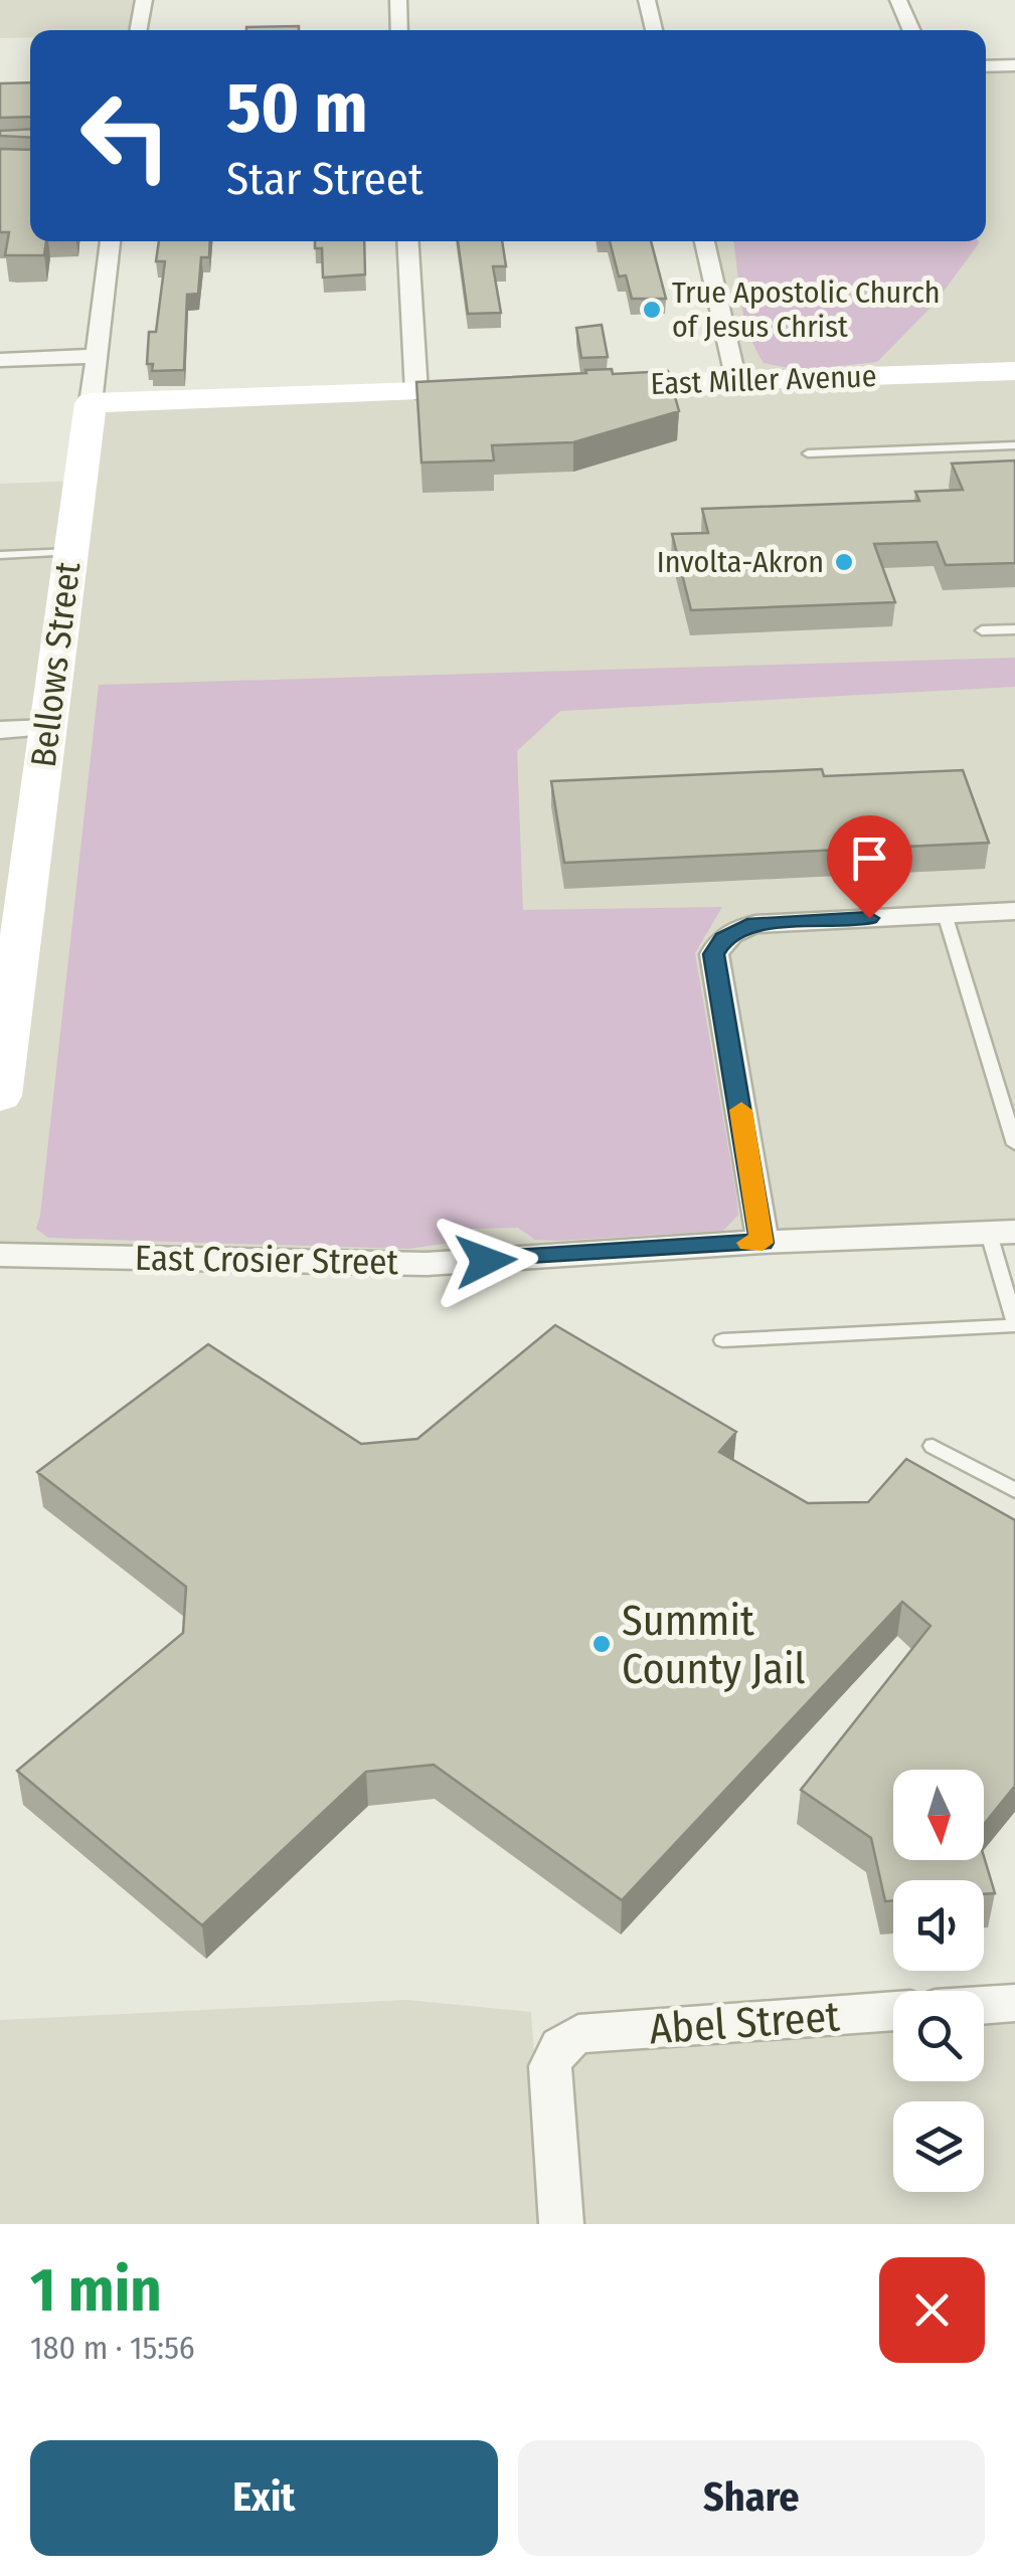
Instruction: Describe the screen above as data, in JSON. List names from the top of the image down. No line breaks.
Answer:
{"streets":{"street":["East Miller Avenue","Bellows Street","East Crosier Street","Abel Street"]},"places":["True Apostolic Church of Jesus Christ","Involta-Akron","Summit County Jail"],"north":"bottom","page":{"turn":["50 m","Star Street"],"heading":["1 min","180 m · 15:56"],"buttons":["Exit","Share"]}}
